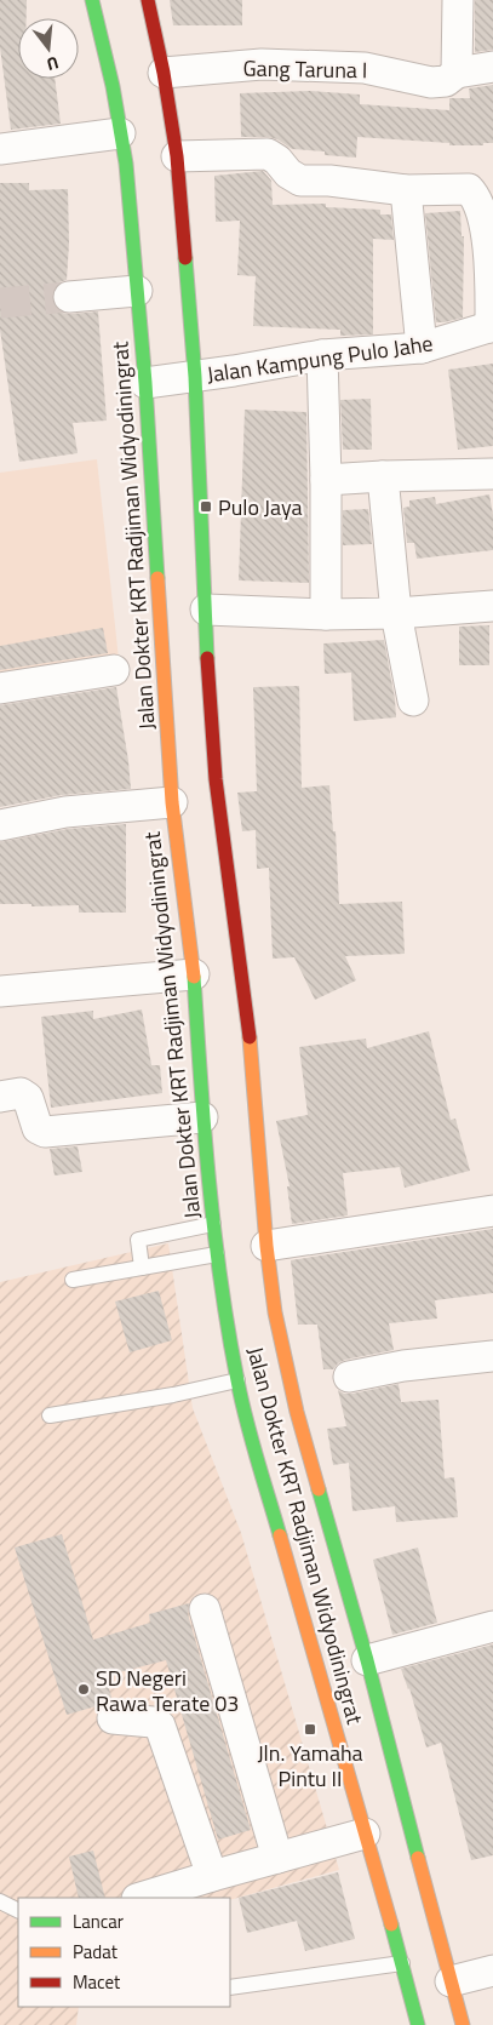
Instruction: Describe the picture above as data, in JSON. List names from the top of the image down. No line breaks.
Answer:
{"streets":{"main road":["Jalan Dokter KRT Radjiman Widyodiningrat"],"street":["Gang Taruna I","Jalan Kampung Pulo Jahe"]},"crossings":[["Gang Taruna I","Jalan Dokter KRT Radjiman Widyodiningrat"],["Jalan Kampung Pulo Jahe","Jalan Dokter KRT Radjiman Widyodiningrat"]],"places":{"transit":["Pulo Jaya","Jln. Yamaha Pintu II"],"other":["SD Negeri Rawa Terate 03"]},"legend":["Lancar","Padat","Macet"],"north":"bottom"}
